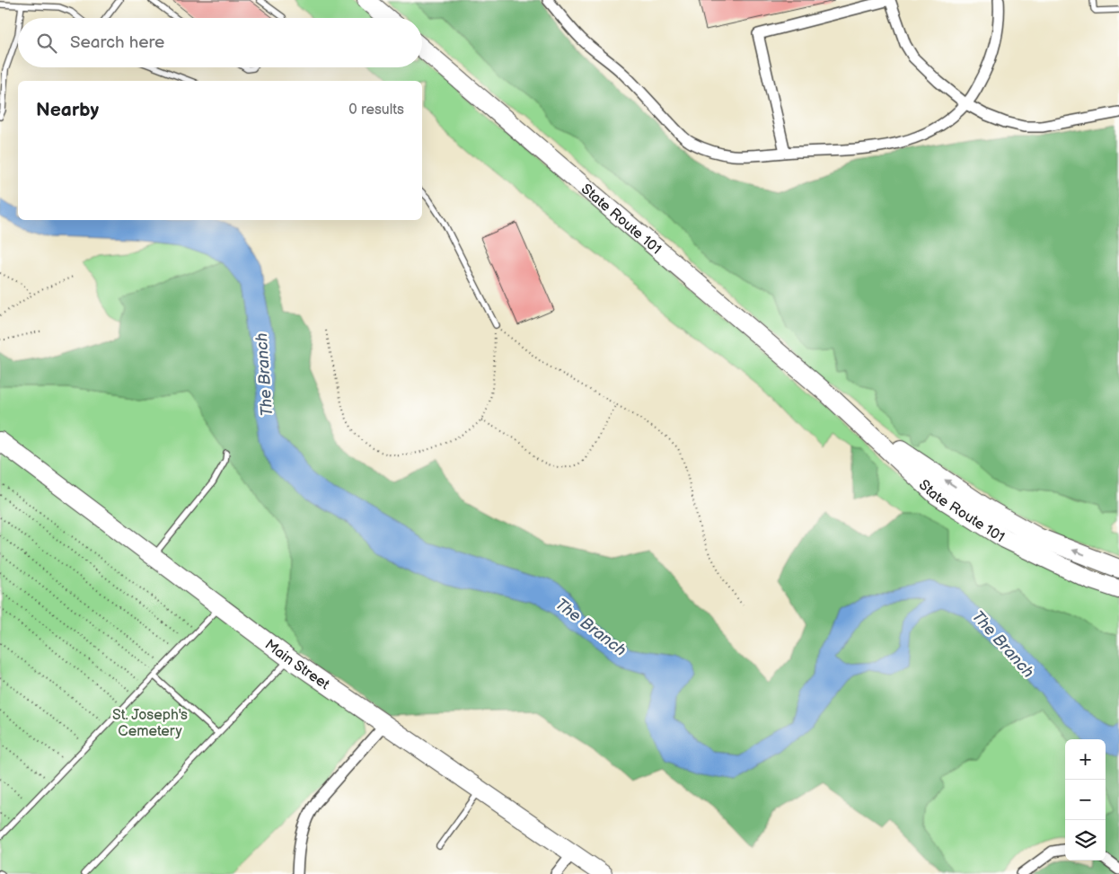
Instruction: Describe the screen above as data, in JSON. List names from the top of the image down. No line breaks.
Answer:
{"streets":{"highway":["State Route 101","Main Street"]},"water":["The Branch"],"parks":["St. Joseph's Cemetery"],"page":{"search":"Search here","heading":["Nearby","0 results"],"map_buttons":["+","−"]}}
